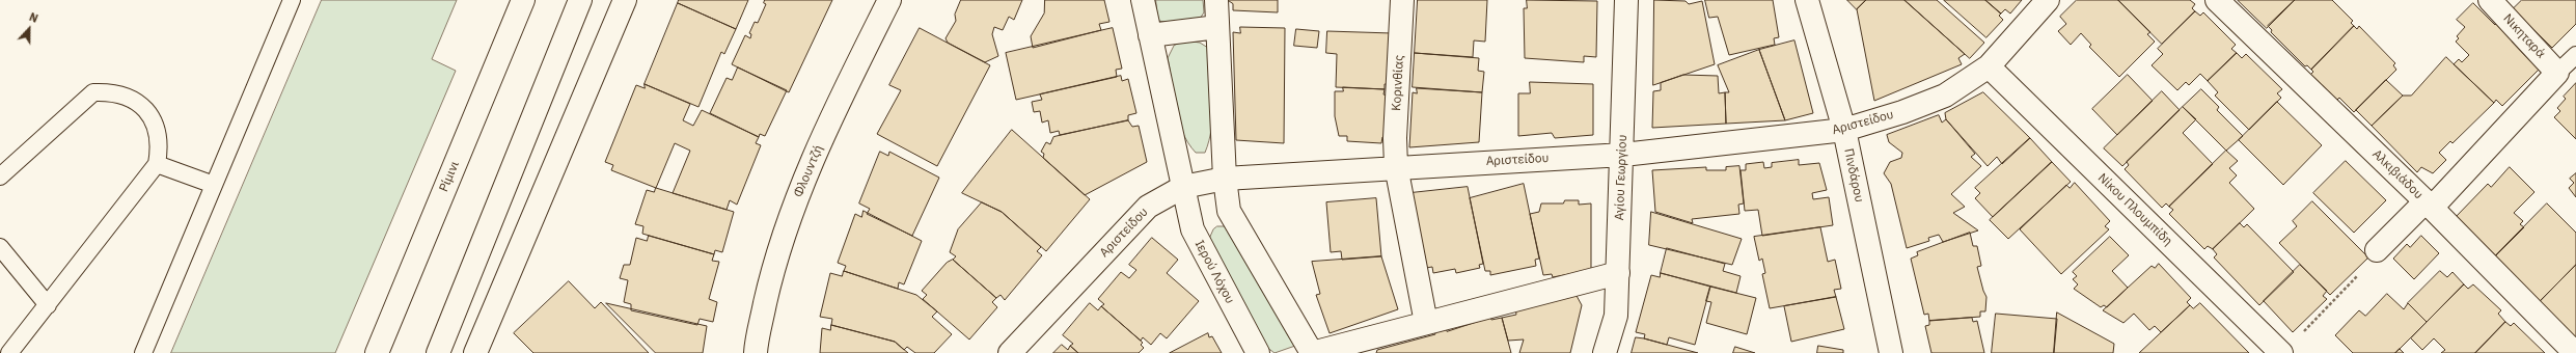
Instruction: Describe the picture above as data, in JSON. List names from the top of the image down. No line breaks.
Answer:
{"streets":{"street":["Νικηταρά","Κορινθίας","Αριστείδου","Φλουντζή","Αλκιβιάδου","Πινδάρου","Ρίμινι","Αγίου Γεωργίου","Νίκου Πλουμπίδη","Ιερού Λόχου"]},"crossings":[["Κορινθίας","Αριστείδου"],["Αριστείδου","Πινδάρου"],["Αριστείδου","Αγίου Γεωργίου"],["Αριστείδου","Νίκου Πλουμπίδη"],["Αριστείδου","Ιερού Λόχου"]],"north":"top"}
